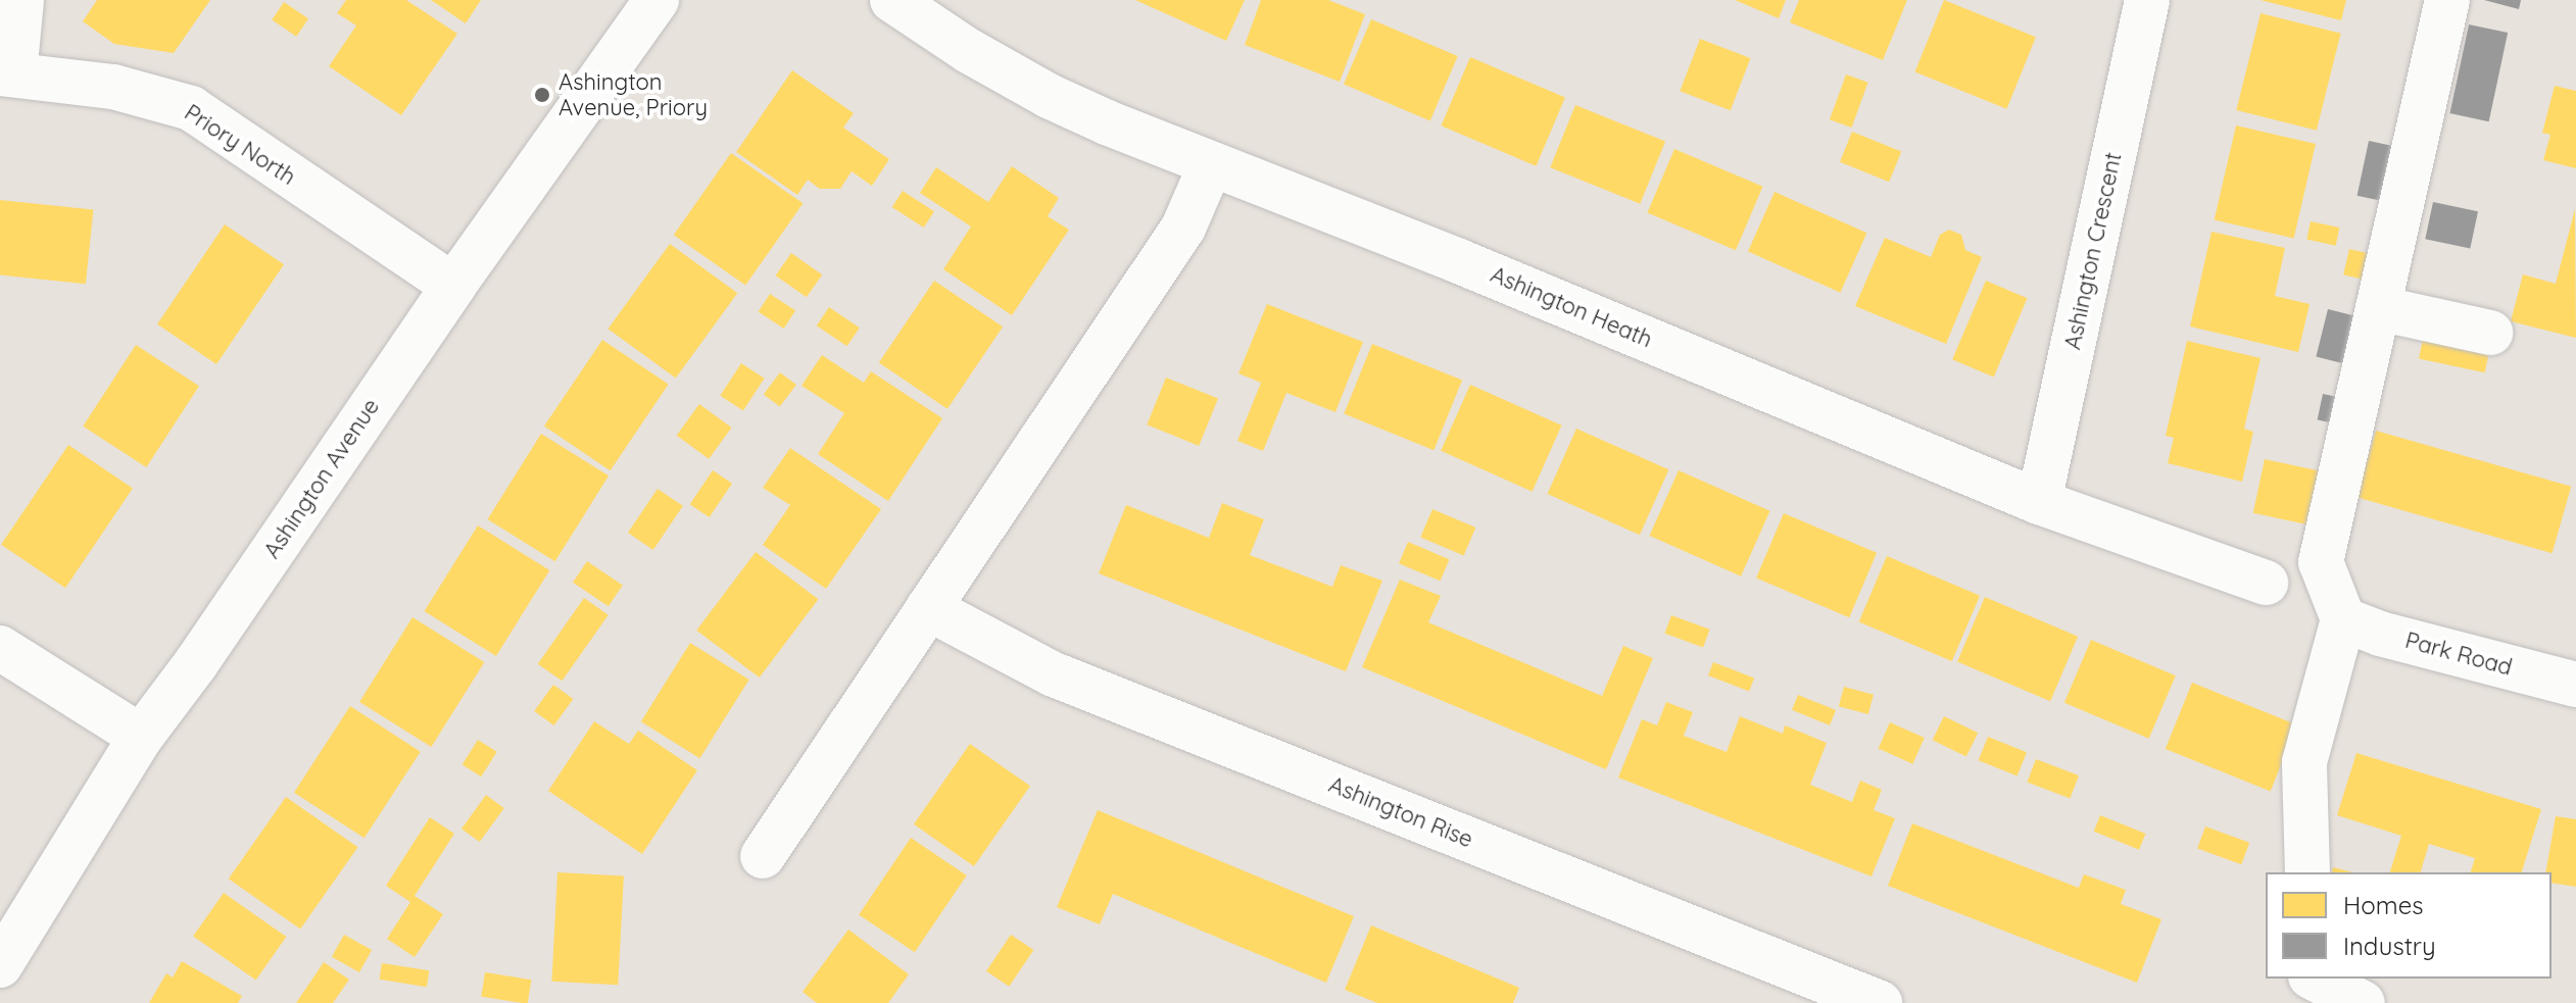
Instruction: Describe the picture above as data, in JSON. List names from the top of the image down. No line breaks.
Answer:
{"streets":{"street":["Priory North","Ashington Crescent","Ashington Heath","Ashington Avenue","Park Road","Ashington Rise"]},"crossings":[["Priory North","Ashington Avenue"],["Ashington Crescent","Ashington Heath"]],"places":["Ashington Avenue, Priory"],"legend":["Homes","Industry"]}
